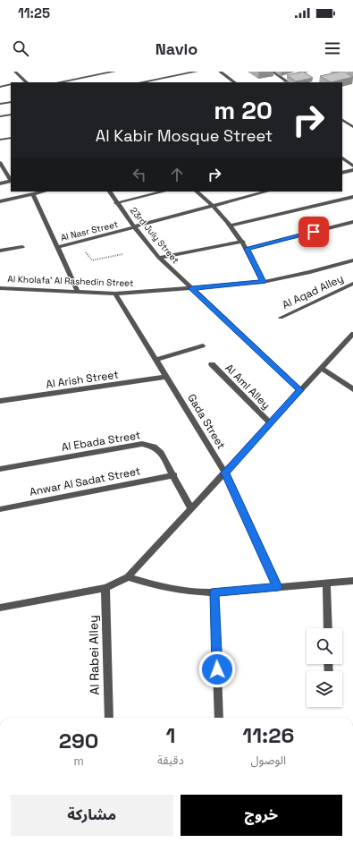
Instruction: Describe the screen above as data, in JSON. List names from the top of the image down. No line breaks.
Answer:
{"streets":{"street":["Al Nasr Street","23rd July Street","Al Kholafa' Al Rashedin Street","Al Aqad Alley","Al Arish Street","Al Aml Alley","Gada Street","Al Ebada Street","Anwar Al Sadat Street","Al Rabei Alley"]},"crossings":[["Al Nasr Street","23rd July Street"],["23rd July Street","Al Kholafa' Al Rashedin Street"],["Al Kholafa' Al Rashedin Street","Gada Street"],["Al Arish Street","Gada Street"],["Al Ebada Street","Anwar Al Sadat Street"]],"page":{"status":"11:25","header":"Navio","turn":["20 m","Al Kabir Mosque Street"],"eta":["11:26","الوصول","1","دقيقة","290","m"],"buttons":["خروج","مشاركة"]}}
